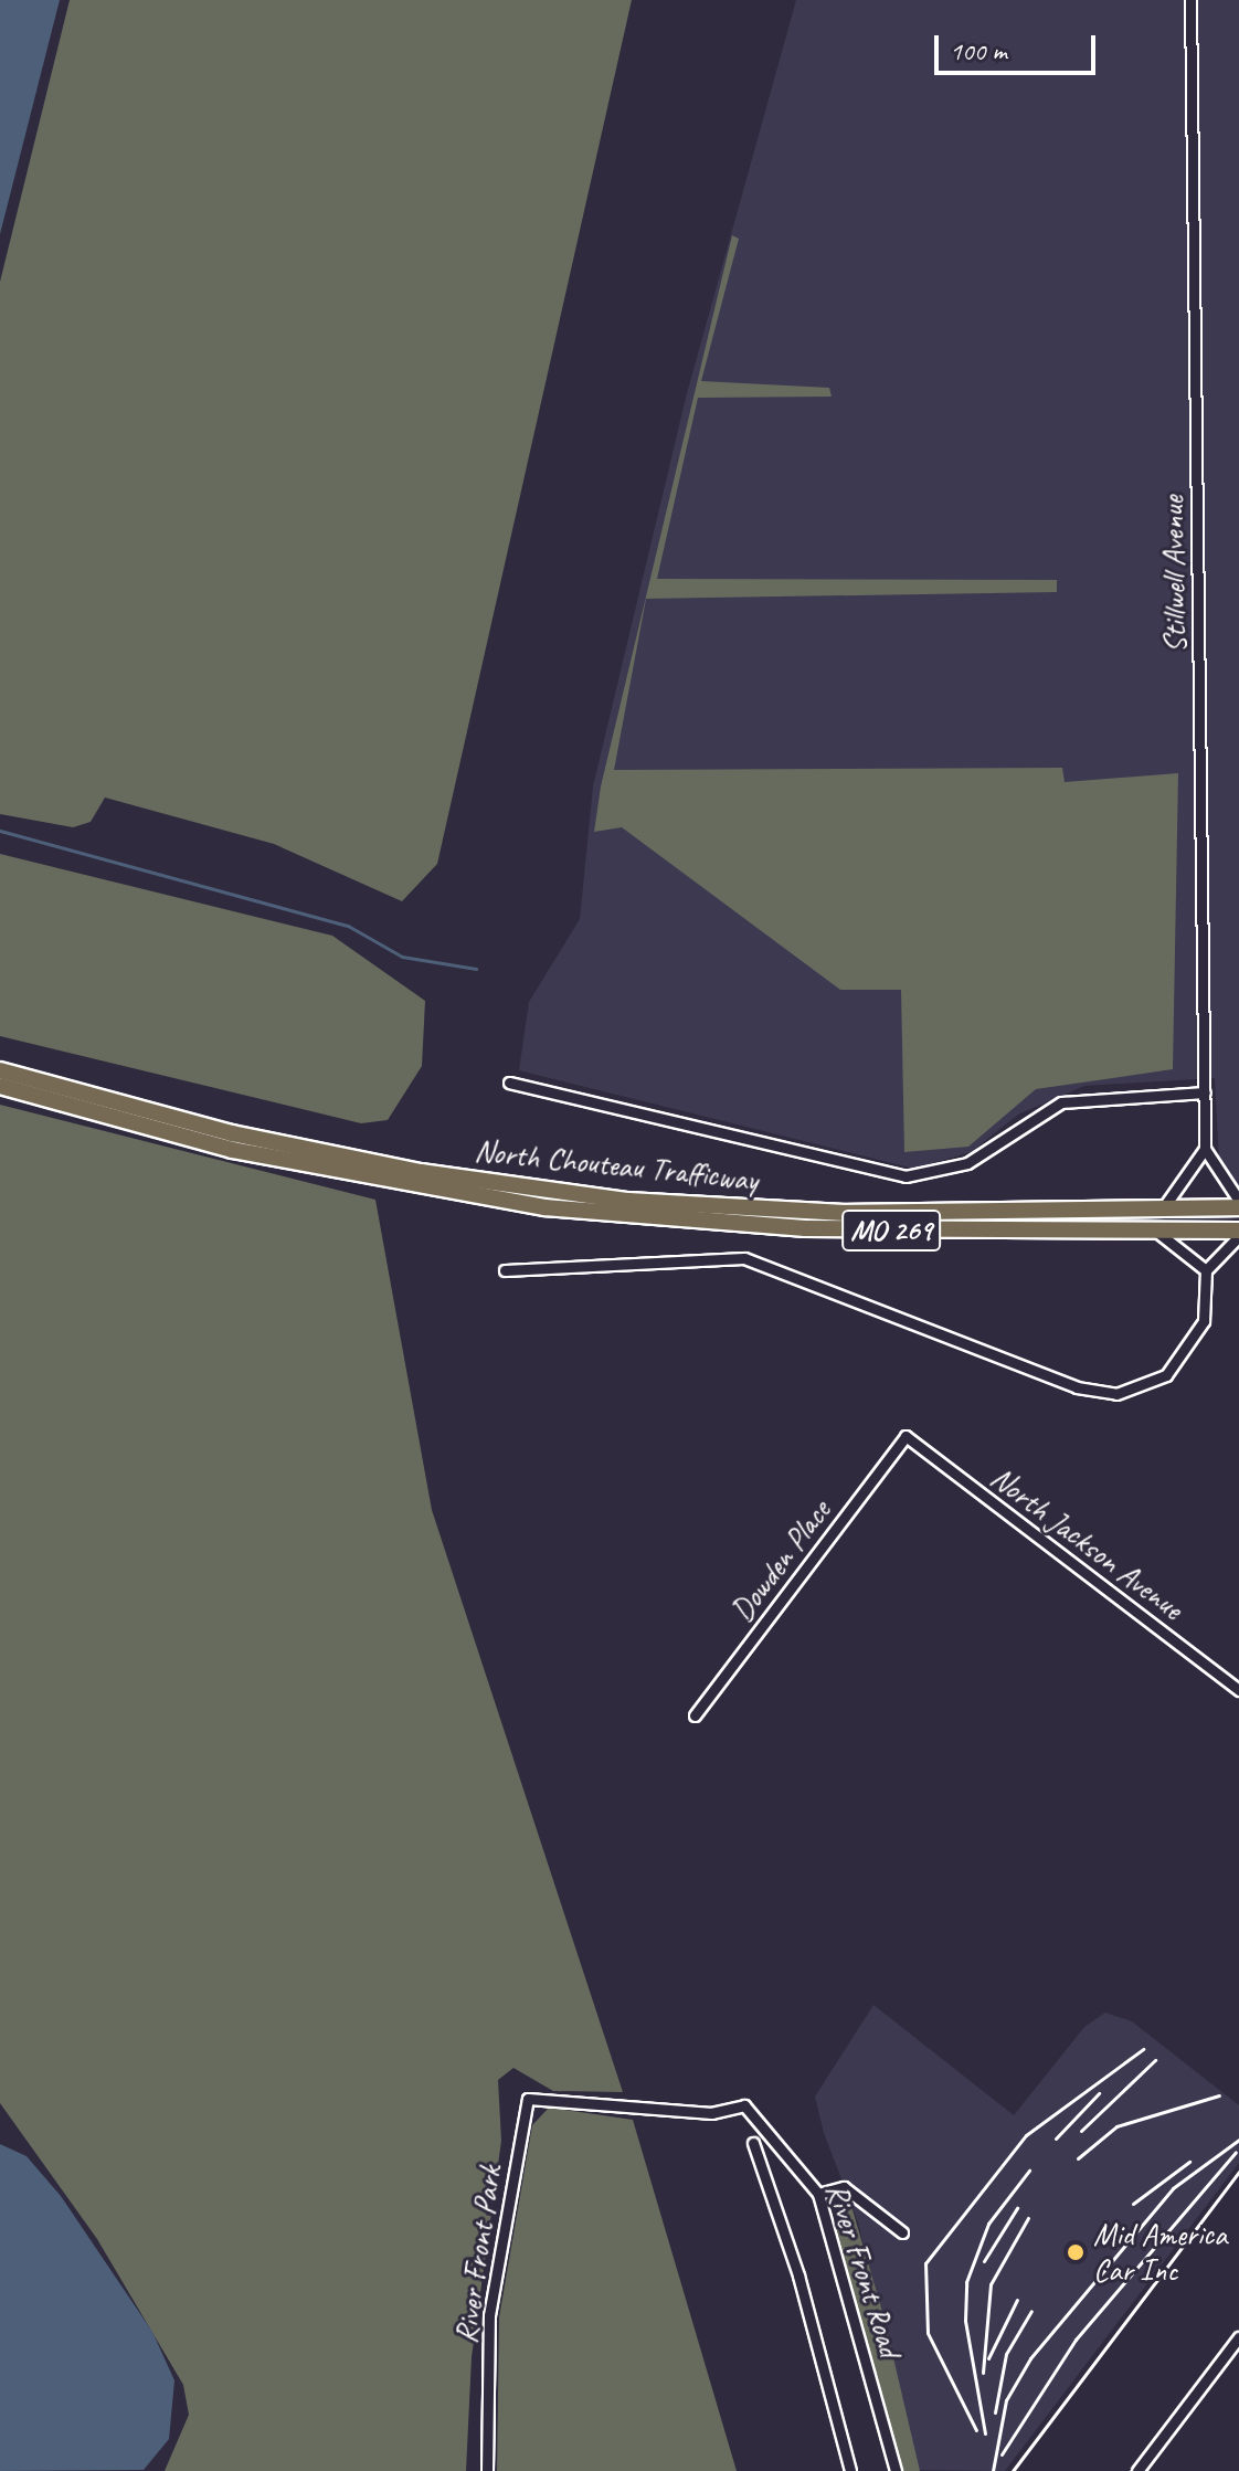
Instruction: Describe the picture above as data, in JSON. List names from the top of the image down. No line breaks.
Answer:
{"streets":{"main road":["North Chouteau Trafficway","MO 269"],"street":["Stillwell Avenue","North Jackson Avenue","Dowden Place","River Front Park","River Front Road"]},"crossings":[["Stillwell Avenue","North Chouteau Trafficway"],["North Jackson Avenue","Dowden Place"],["River Front Park","River Front Road"]],"places":["Mid America Car Inc"],"scale_bar":"100 m"}
